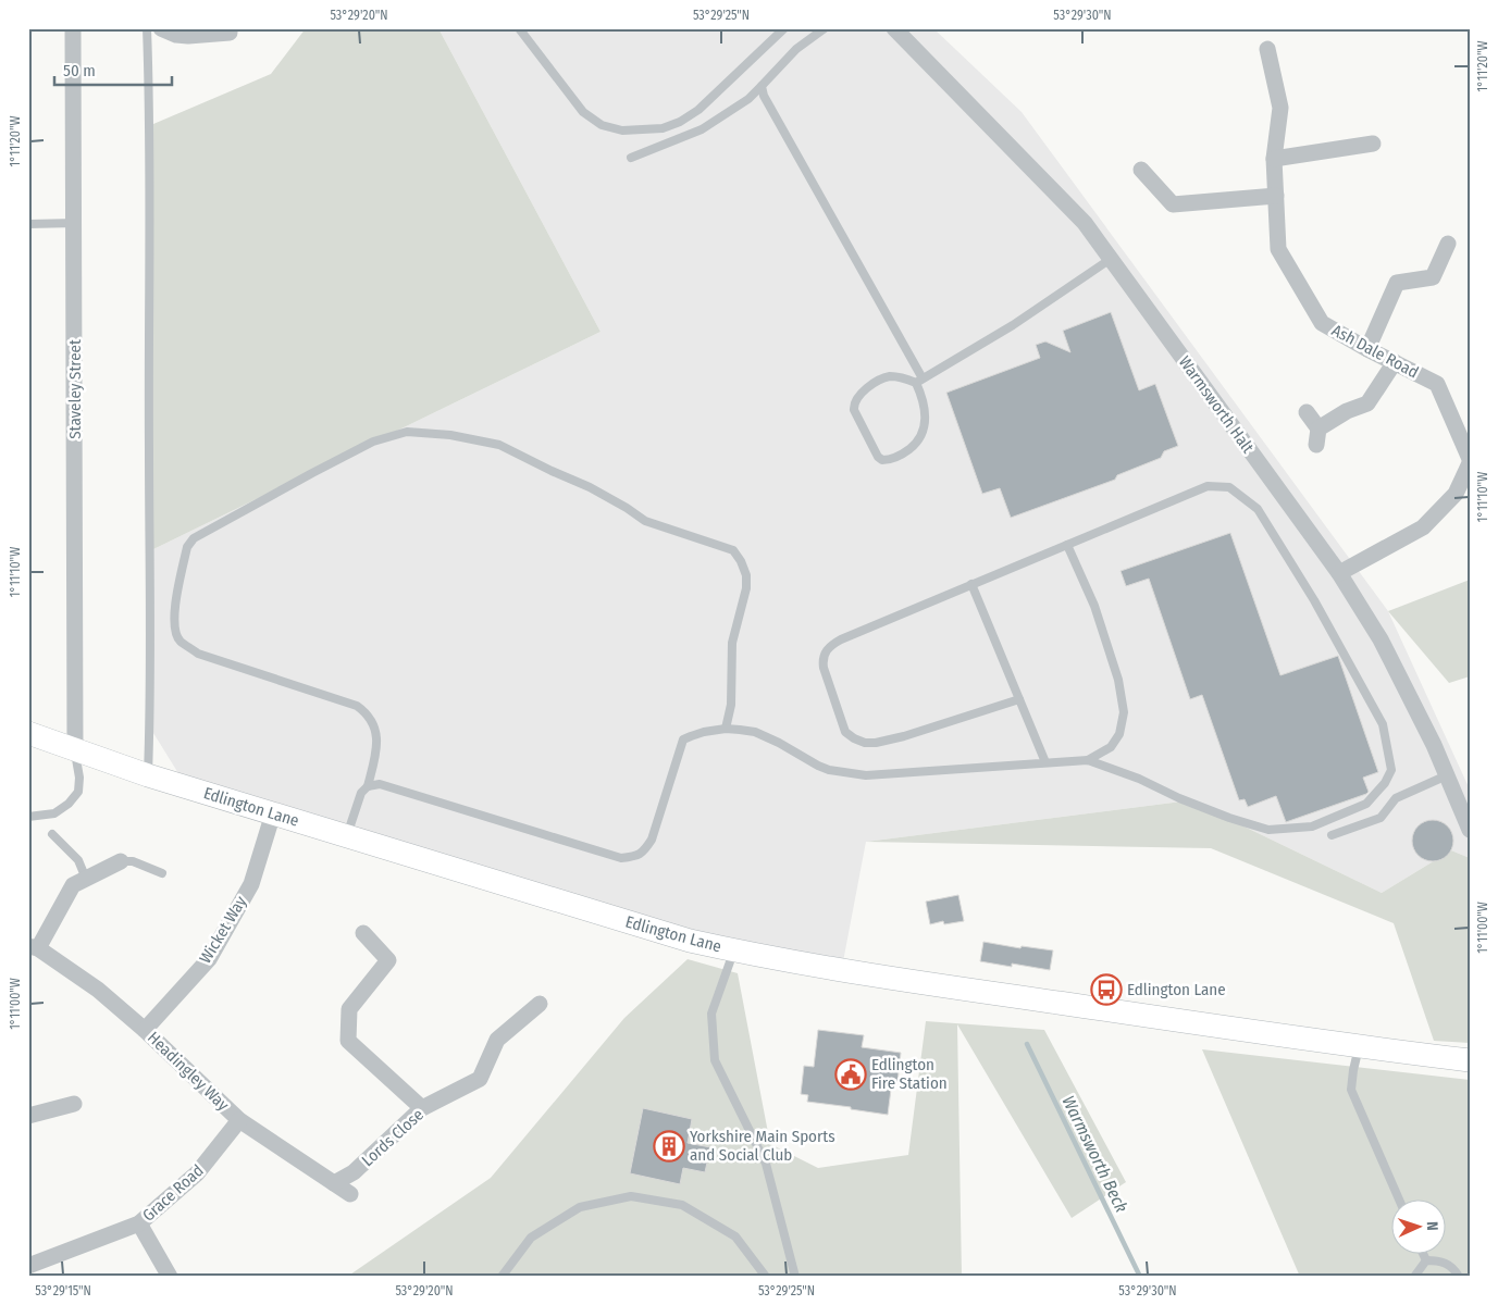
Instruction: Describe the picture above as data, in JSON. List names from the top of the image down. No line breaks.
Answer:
{"streets":{"main road":["Edlington Lane"],"street":["Ash Dale Road","Staveley Street","Warmsworth Halt","Wicket Way","Headingley Way","Lords Close","Grace Road"]},"crossings":[["Ash Dale Road","Warmsworth Halt"],["Staveley Street","Edlington Lane"],["Edlington Lane","Wicket Way"],["Wicket Way","Headingley Way"],["Headingley Way","Lords Close"],["Headingley Way","Grace Road"]],"water":["Warmsworth Beck"],"places":{"bus stop":["Edlington Lane"],"public building":["Edlington Fire Station"],"building":["Yorkshire Main Sports and Social Club"]},"scale_bar":"50 m","north":"right","coordinates":["53°29'20\"N","53°29'25\"N","53°29'30\"N","1°11'20\"W","1°11'10\"W","1°11'00\"W","53°29'15\"N"]}
